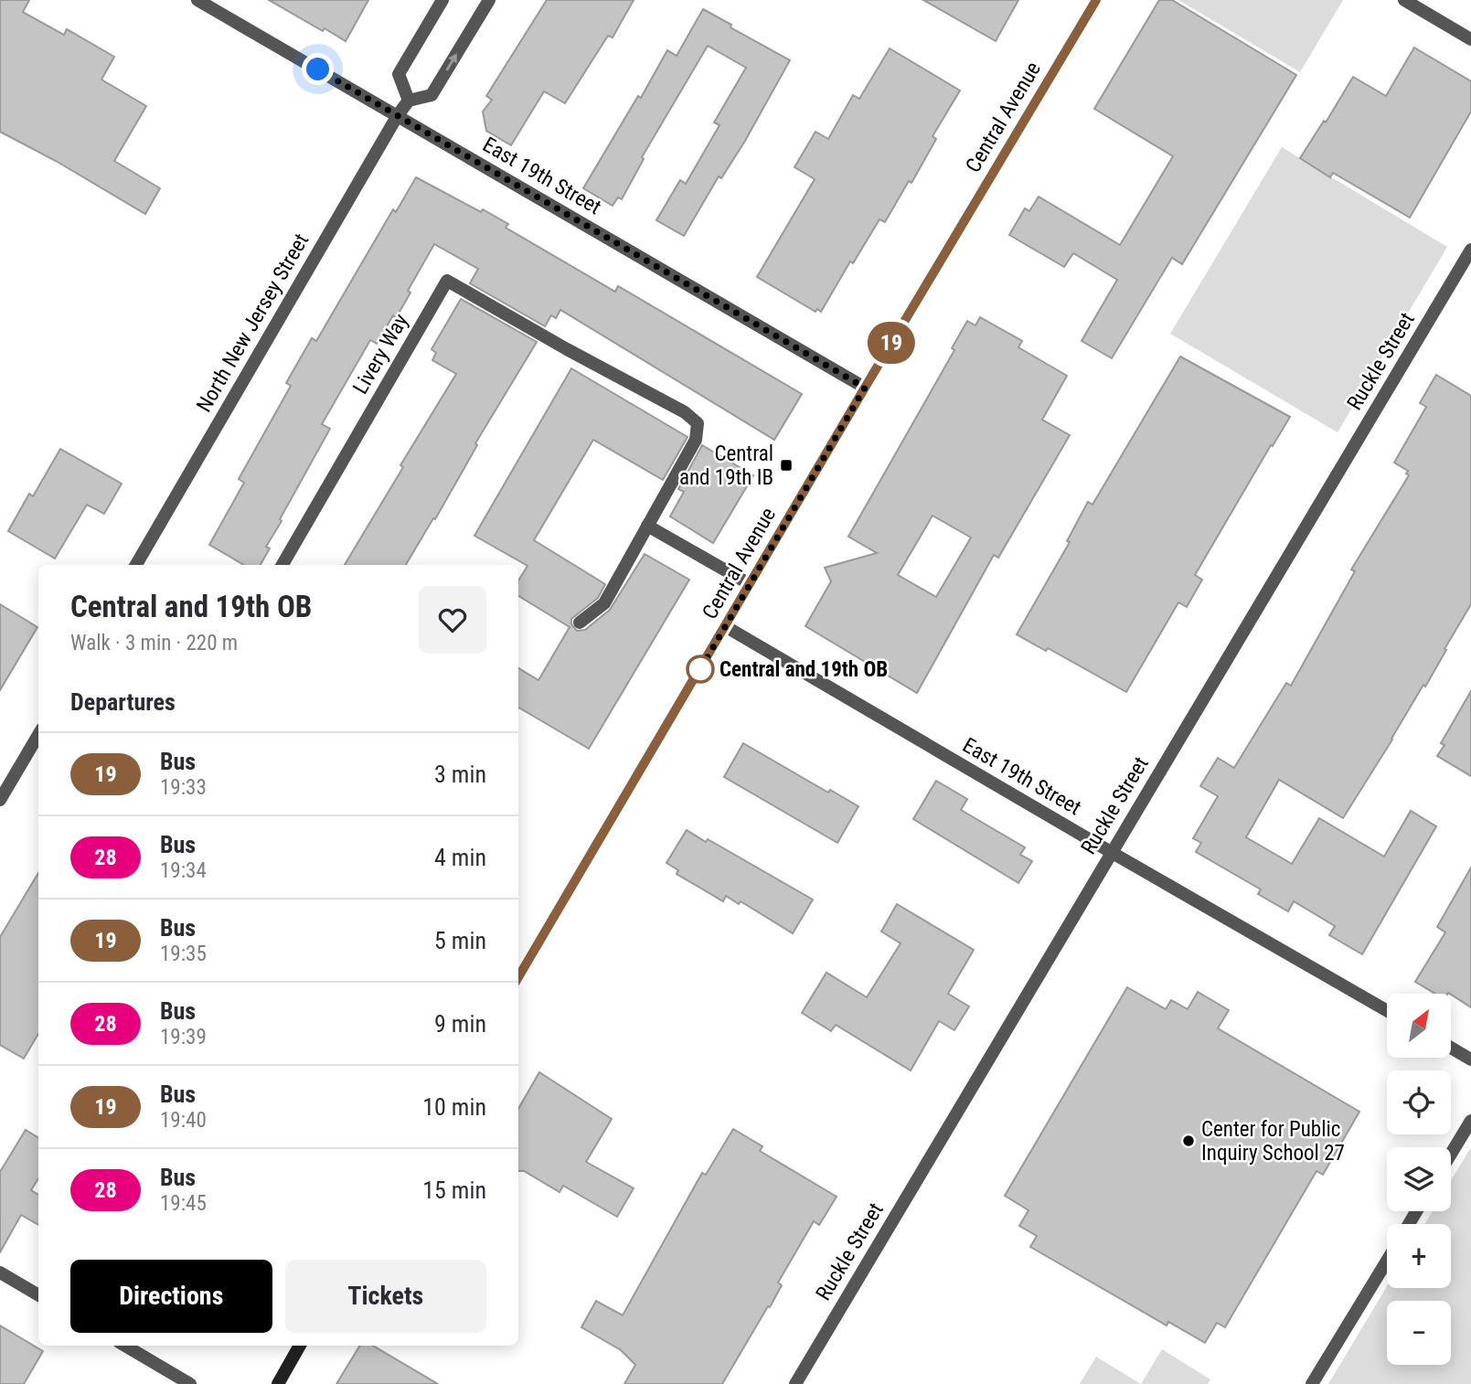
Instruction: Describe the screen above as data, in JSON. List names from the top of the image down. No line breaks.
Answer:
{"streets":{"main road":["Central Avenue"],"street":["East 19th Street","North New Jersey Street","Livery Way","Ruckle Street"]},"crossings":[["Central Avenue","East 19th Street"],["East 19th Street","North New Jersey Street"],["East 19th Street","Ruckle Street"]],"places":{"transit":["Central and 19th IB"],"other":["Central and 19th OB","Center for Public Inquiry School 27"]},"lines":["bus line 19"],"north":"top right","page":{"on_map":"19","heading":[["Central and 19th OB","Walk · 3 min · 220 m"],"Departures"],"list":[{"mark":"19","name":"Bus","note":"19:33","value":"3 min"},{"mark":"28","name":"Bus","note":"19:34","value":"4 min"},{"mark":"19","name":"Bus","note":"19:35","value":"5 min"},{"mark":"28","name":"Bus","note":"19:39","value":"9 min"},{"mark":"19","name":"Bus","note":"19:40","value":"10 min"},{"mark":"28","name":"Bus","note":"19:45","value":"15 min"}],"map_buttons":["+","−"],"buttons":["Directions","Tickets"]}}
